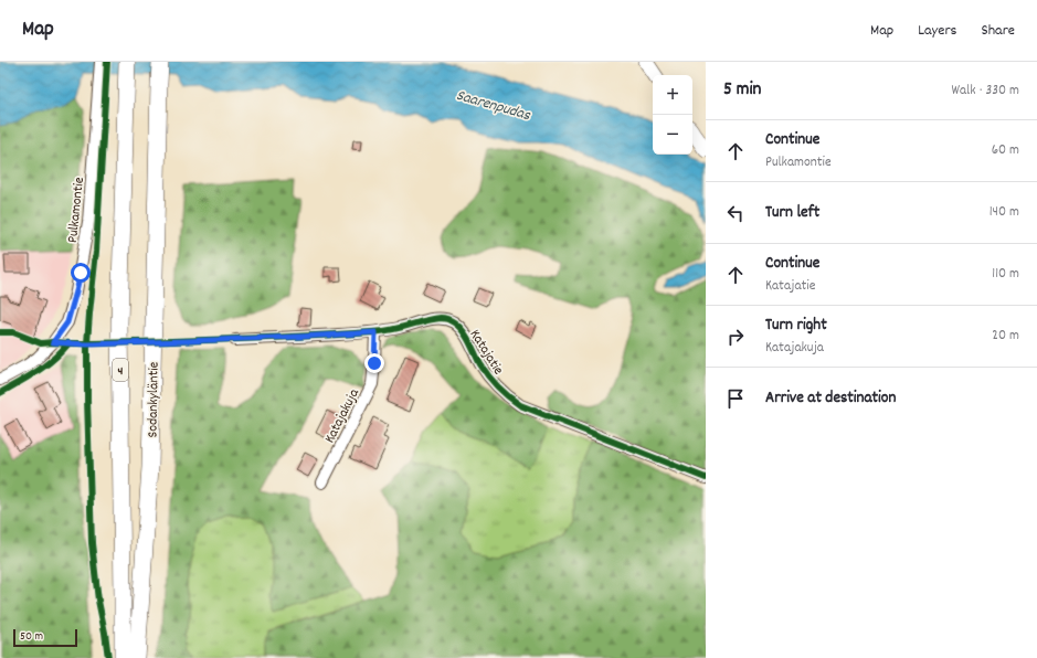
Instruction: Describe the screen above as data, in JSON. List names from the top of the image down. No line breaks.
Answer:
{"streets":{"highway":["4","Sodankyläntie"],"street":["Pulkamontie","Katajatie","Katajakuja"]},"crossings":[["Katajatie","Katajakuja"]],"water":["Saarenpudas"],"scale_bar":"50 m","page":{"header":"Map","nav":["Map","Layers","Share"],"heading":["5 min","Walk · 330 m"],"map_buttons":["+","−"],"list":[["Continue","Pulkamontie","60 m"],["Turn left","140 m"],["Continue","Katajatie","110 m"],["Turn right","Katajakuja","20 m"],"Arrive at destination"],"scale":"50 m"}}
